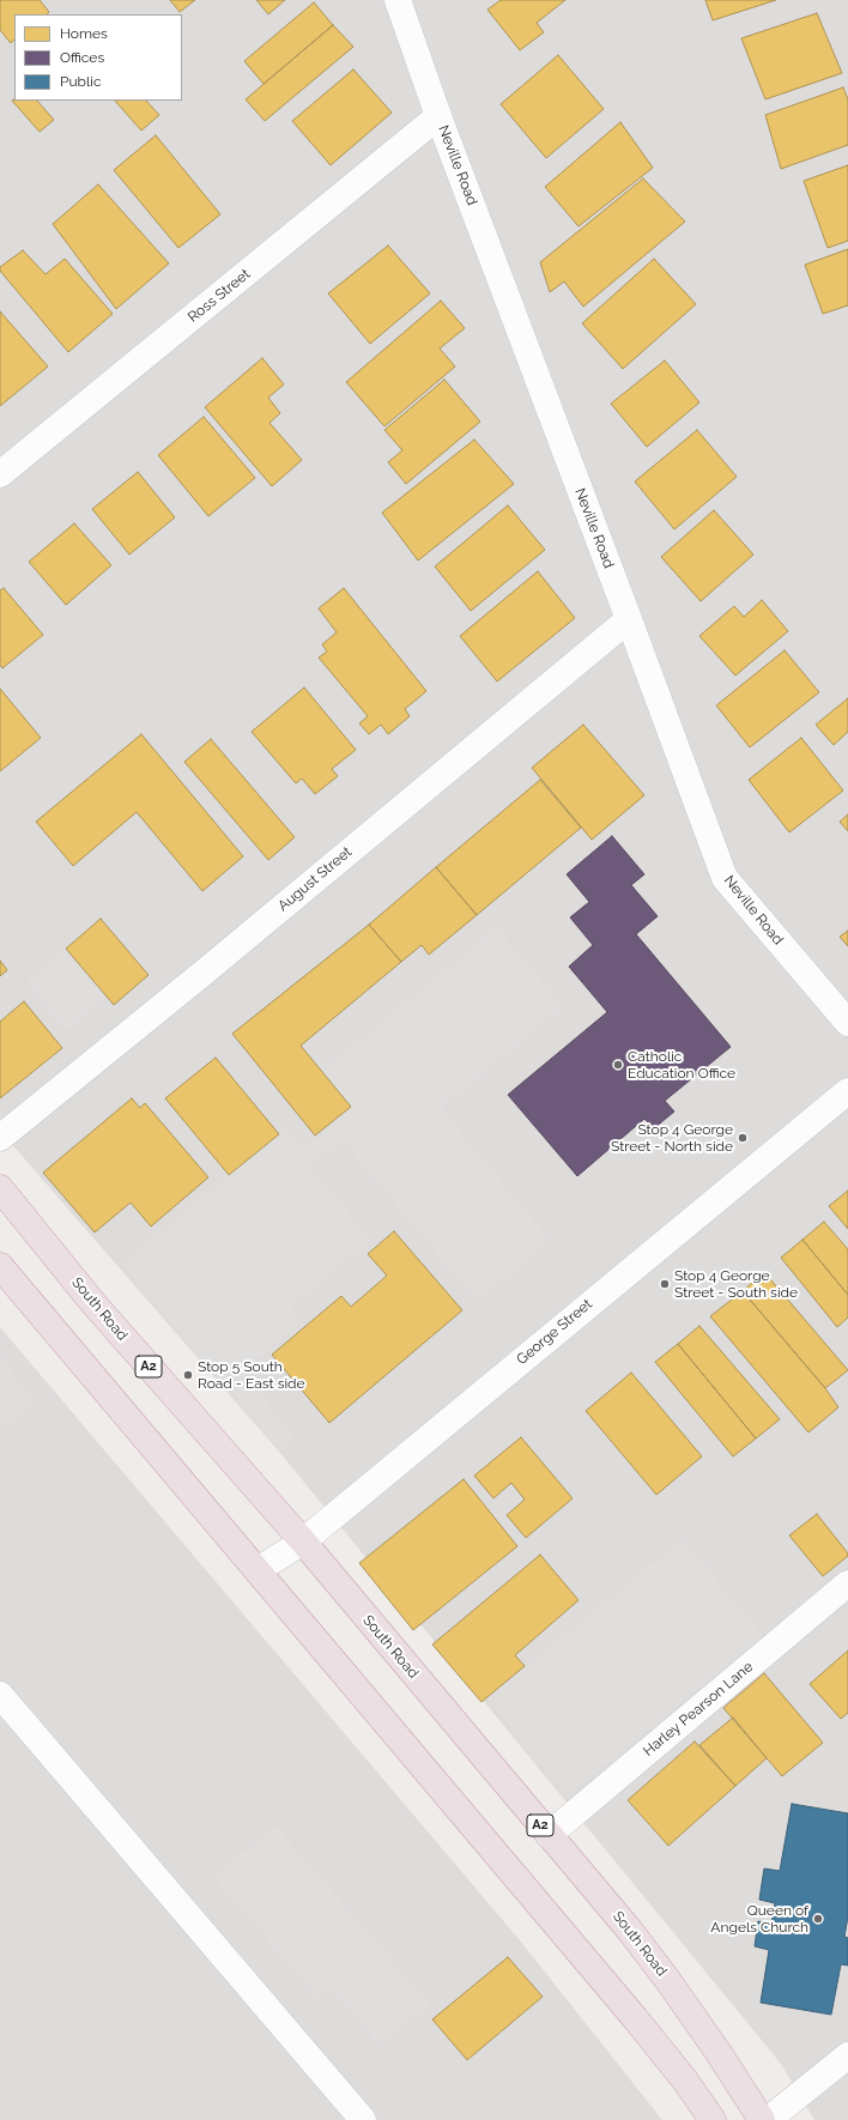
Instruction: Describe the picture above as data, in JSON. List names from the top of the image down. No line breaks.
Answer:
{"streets":{"highway":["South Road","A2"],"street":["Neville Road","Ross Street","August Street","George Street","Harley Pearson Lane"]},"crossings":[["Neville Road","Ross Street"],["Neville Road","August Street"],["South Road","George Street"],["South Road","Harley Pearson Lane"]],"places":["Catholic Education Office","Stop 4 George Street - North side","Stop 4 George Street - South side","Stop 5 South Road - East side","Queen of Angels Church"],"legend":["Homes","Offices","Public"]}
